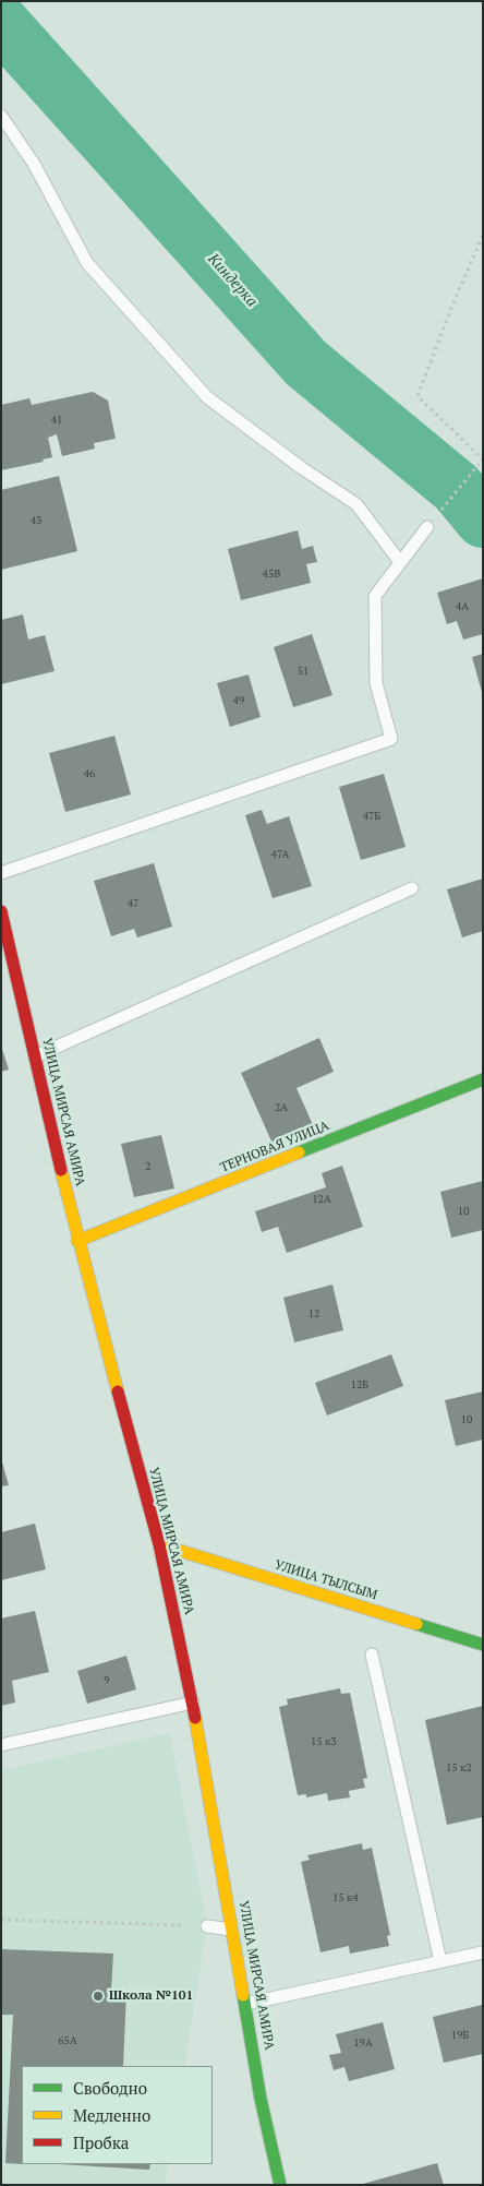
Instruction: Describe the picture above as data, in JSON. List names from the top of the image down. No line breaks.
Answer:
{"streets":{"street":["УЛИЦА МИРСАЯ АМИРА","ТЕРНОВАЯ УЛИЦА","УЛИЦА ТЫЛСЫМ"]},"crossings":[["УЛИЦА МИРСАЯ АМИРА","ТЕРНОВАЯ УЛИЦА"],["УЛИЦА МИРСАЯ АМИРА","УЛИЦА ТЫЛСЫМ"]],"water":["Киндерка"],"places":["Школа №101"],"house_numbers":["41","43","45В","4А","51","49","46","47Б","47А","47","2А","2","12А","10","12","12Б","10","9","15 к3","15 к2","15 к4","19Б","65А","19А"],"legend":["Свободно","Медленно","Пробка"]}
